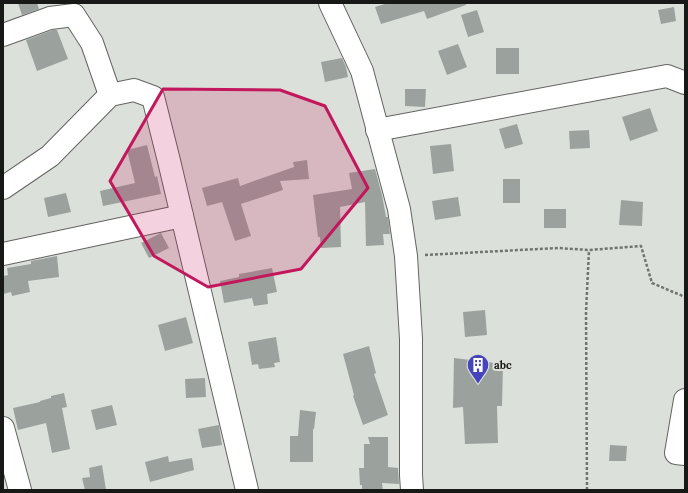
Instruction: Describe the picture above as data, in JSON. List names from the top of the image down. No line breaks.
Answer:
{"places":{"building":["abc"]}}
